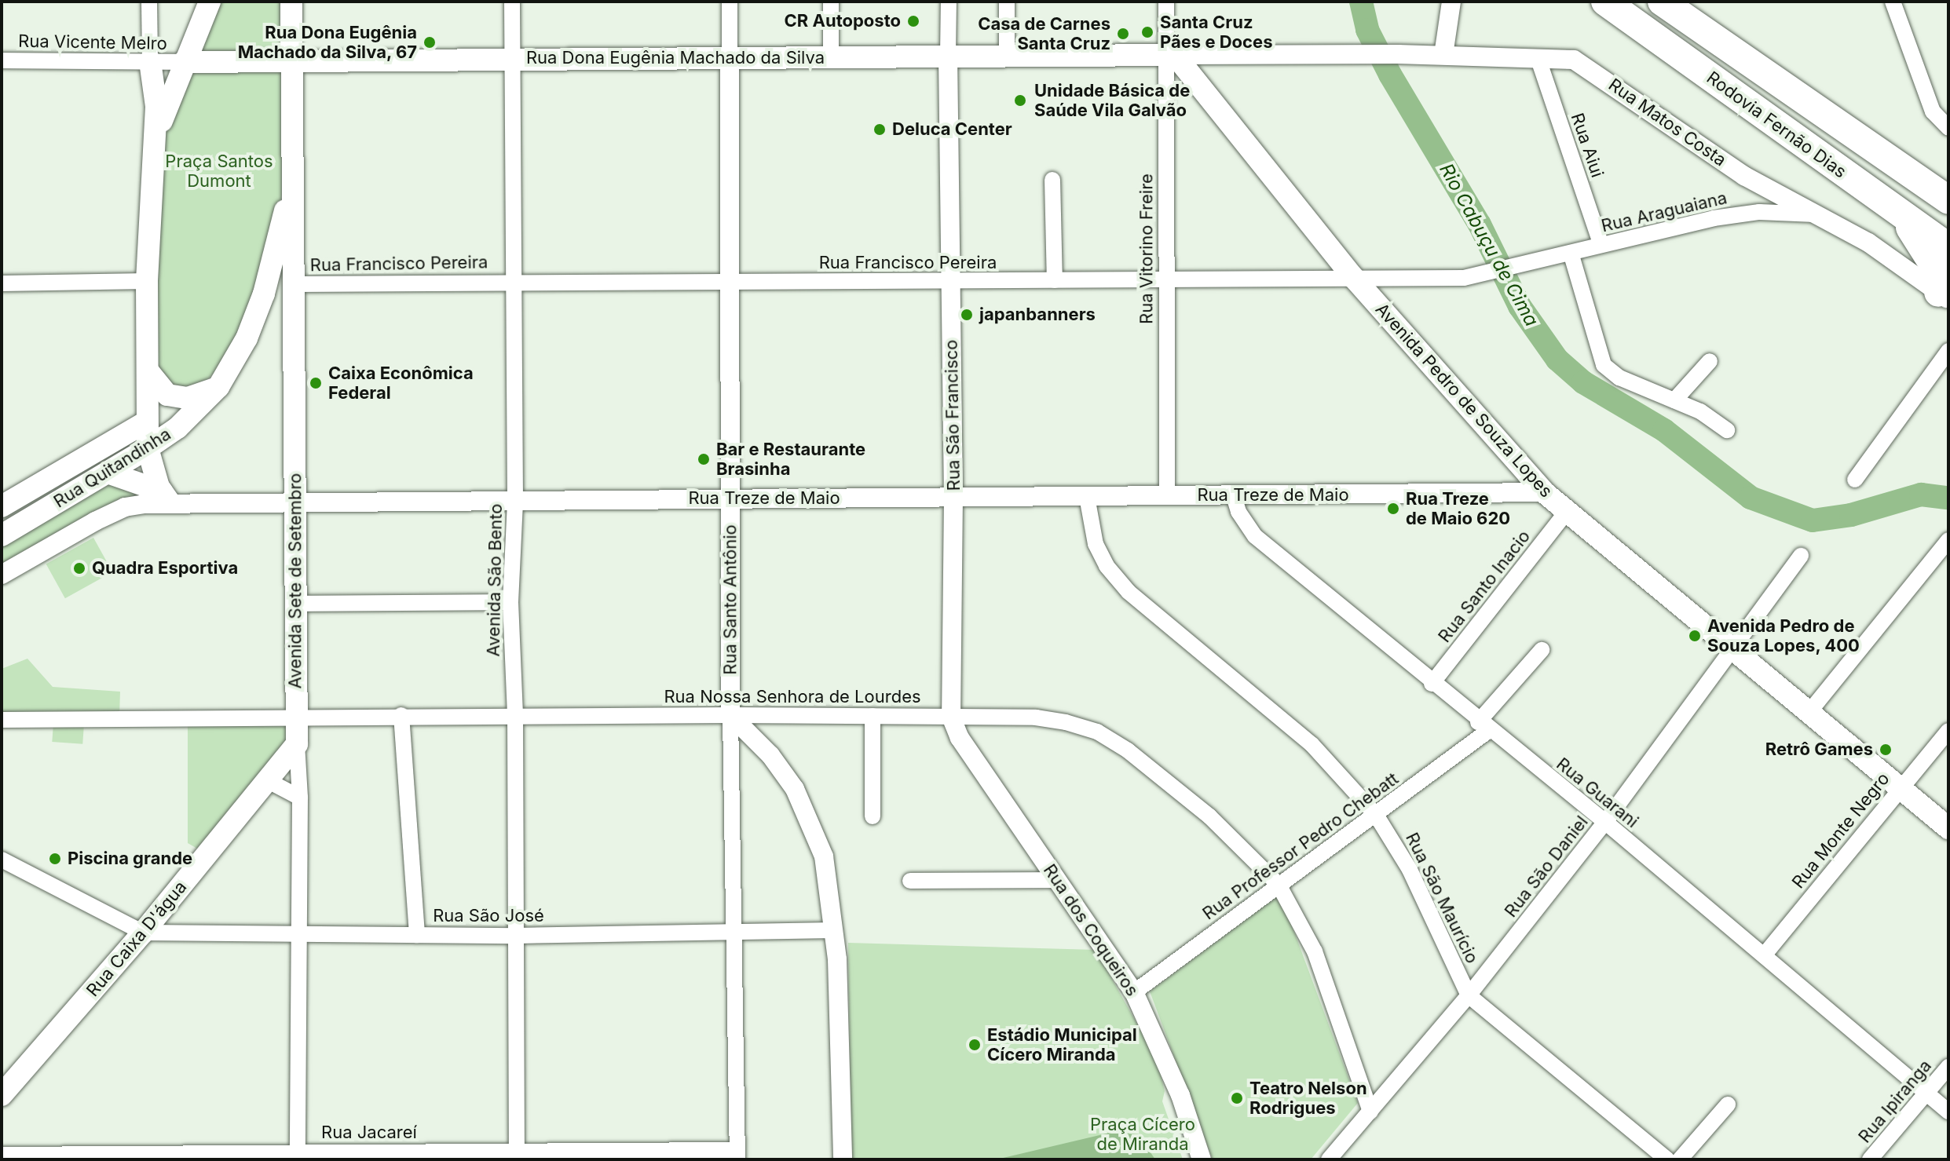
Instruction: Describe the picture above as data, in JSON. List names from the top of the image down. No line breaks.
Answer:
{"streets":{"highway":["Rodovia Fernão Dias"],"main road":["Rua Dona Eugênia Machado da Silva","Avenida Pedro de Souza Lopes","Rua Quitandinha","Avenida Sete de Setembro","Rua Caixa D'água"],"street":["Rua Vicente Melro","Rua Matos Costa","Rua Aiui","Rua Araguaiana","Rua Vitorino Freire","Rua Francisco Pereira","Rua São Francisco","Rua Treze de Maio","Avenida São Bento","Rua Santo Inacio","Rua Santo Antônio","Rua Nossa Senhora de Lourdes","Rua Guarani","Rua Monte Negro","Rua Professor Pedro Chebatt","Rua São Daniel","Rua São Maurício","Rua São José","Rua dos Coqueiros","Rua Ipiranga","Rua Jacareí"]},"crossings":[["Rua Vicente Melro","Rua Dona Eugênia Machado da Silva"],["Rua Dona Eugênia Machado da Silva","Rua Matos Costa"],["Rua Dona Eugênia Machado da Silva","Rua Vitorino Freire"],["Rua Dona Eugênia Machado da Silva","Avenida Pedro de Souza Lopes"],["Rua Dona Eugênia Machado da Silva","Rua São Francisco"],["Rua Dona Eugênia Machado da Silva","Avenida São Bento"],["Rua Dona Eugênia Machado da Silva","Avenida Sete de Setembro"],["Rua Dona Eugênia Machado da Silva","Rua Santo Antônio"],["Rua Matos Costa","Rua Aiui"],["Rua Matos Costa","Rua Araguaiana"],["Rua Aiui","Rua Araguaiana"],["Rua Araguaiana","Rua Francisco Pereira"],["Rua Vitorino Freire","Rua Francisco Pereira"],["Rua Vitorino Freire","Avenida Pedro de Souza Lopes"],["Rua Vitorino Freire","Rua Treze de Maio"],["Rua Francisco Pereira","Avenida Pedro de Souza Lopes"],["Rua Francisco Pereira","Rua São Francisco"],["Rua Francisco Pereira","Avenida São Bento"],["Rua Francisco Pereira","Avenida Sete de Setembro"],["Rua Francisco Pereira","Rua Santo Antônio"],["Avenida Pedro de Souza Lopes","Rua Treze de Maio"],["Avenida Pedro de Souza Lopes","Rua Santo Inacio"],["Avenida Pedro de Souza Lopes","Rua Monte Negro"],["Avenida Pedro de Souza Lopes","Rua São Daniel"],["Rua São Francisco","Rua Treze de Maio"],["Rua São Francisco","Rua Nossa Senhora de Lourdes"],["Rua São Francisco","Rua dos Coqueiros"],["Rua Quitandinha","Avenida Sete de Setembro"],["Rua Treze de Maio","Avenida São Bento"],["Rua Treze de Maio","Avenida Sete de Setembro"],["Rua Treze de Maio","Rua Santo Antônio"],["Rua Treze de Maio","Rua Guarani"],["Rua Treze de Maio","Rua São Maurício"],["Avenida São Bento","Rua Nossa Senhora de Lourdes"],["Avenida São Bento","Rua São José"],["Avenida São Bento","Rua Jacareí"],["Avenida Sete de Setembro","Rua Nossa Senhora de Lourdes"],["Avenida Sete de Setembro","Rua São José"],["Avenida Sete de Setembro","Rua Caixa D'água"],["Avenida Sete de Setembro","Rua Jacareí"],["Rua Santo Inacio","Rua Guarani"],["Rua Santo Antônio","Rua Nossa Senhora de Lourdes"],["Rua Santo Antônio","Rua São José"],["Rua Santo Antônio","Rua Jacareí"],["Rua Nossa Senhora de Lourdes","Rua Professor Pedro Chebatt"],["Rua Nossa Senhora de Lourdes","Rua São Daniel"],["Rua Nossa Senhora de Lourdes","Rua dos Coqueiros"],["Rua Guarani","Rua Monte Negro"],["Rua Guarani","Rua Professor Pedro Chebatt"],["Rua Guarani","Rua São Daniel"],["Rua Guarani","Rua Ipiranga"],["Rua Professor Pedro Chebatt","Rua São Maurício"],["Rua Professor Pedro Chebatt","Rua dos Coqueiros"],["Rua São Daniel","Rua São Maurício"],["Rua São José","Rua Caixa D'água"]],"water":["Rio Cabuçu de Cima"],"parks":["Praça Santos Dumont","Praça Cícero de Miranda"],"places":["CR Autoposto","Santa Cruz Pães e Doces","Casa de Carnes Santa Cruz","Rua Dona Eugênia Machado da Silva, 67","Unidade Básica de Saúde Vila Galvão","Deluca Center","japanbanners","Caixa Econômica Federal","Bar e Restaurante Brasinha","Rua Treze de Maio 620","Quadra Esportiva","Avenida Pedro de Souza Lopes, 400","Retrô Games","Piscina grande","Estádio Municipal Cícero Miranda","Teatro Nelson Rodrigues"]}
